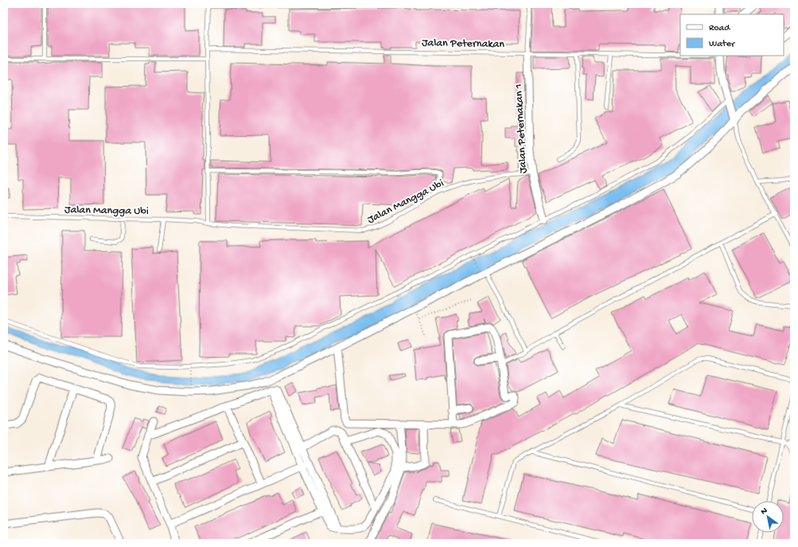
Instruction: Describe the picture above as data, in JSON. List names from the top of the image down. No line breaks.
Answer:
{"streets":{"street":["Jalan Peternakan 1"],"lane":["Jalan Peternakan","Jalan Mangga Ubi"]},"crossings":[["Jalan Peternakan","Jalan Peternakan 1"],["Jalan Peternakan 1","Jalan Mangga Ubi"]],"legend":["Road","Water"],"north":"top left"}
